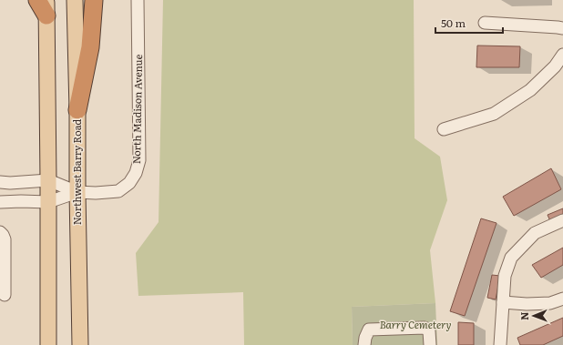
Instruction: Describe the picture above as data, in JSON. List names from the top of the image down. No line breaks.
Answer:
{"streets":{"main road":["Northwest Barry Road"],"street":["North Madison Avenue"]},"crossings":[["North Madison Avenue","Northwest Barry Road"]],"parks":["Barry Cemetery"],"scale_bar":"50 m","north":"left"}
